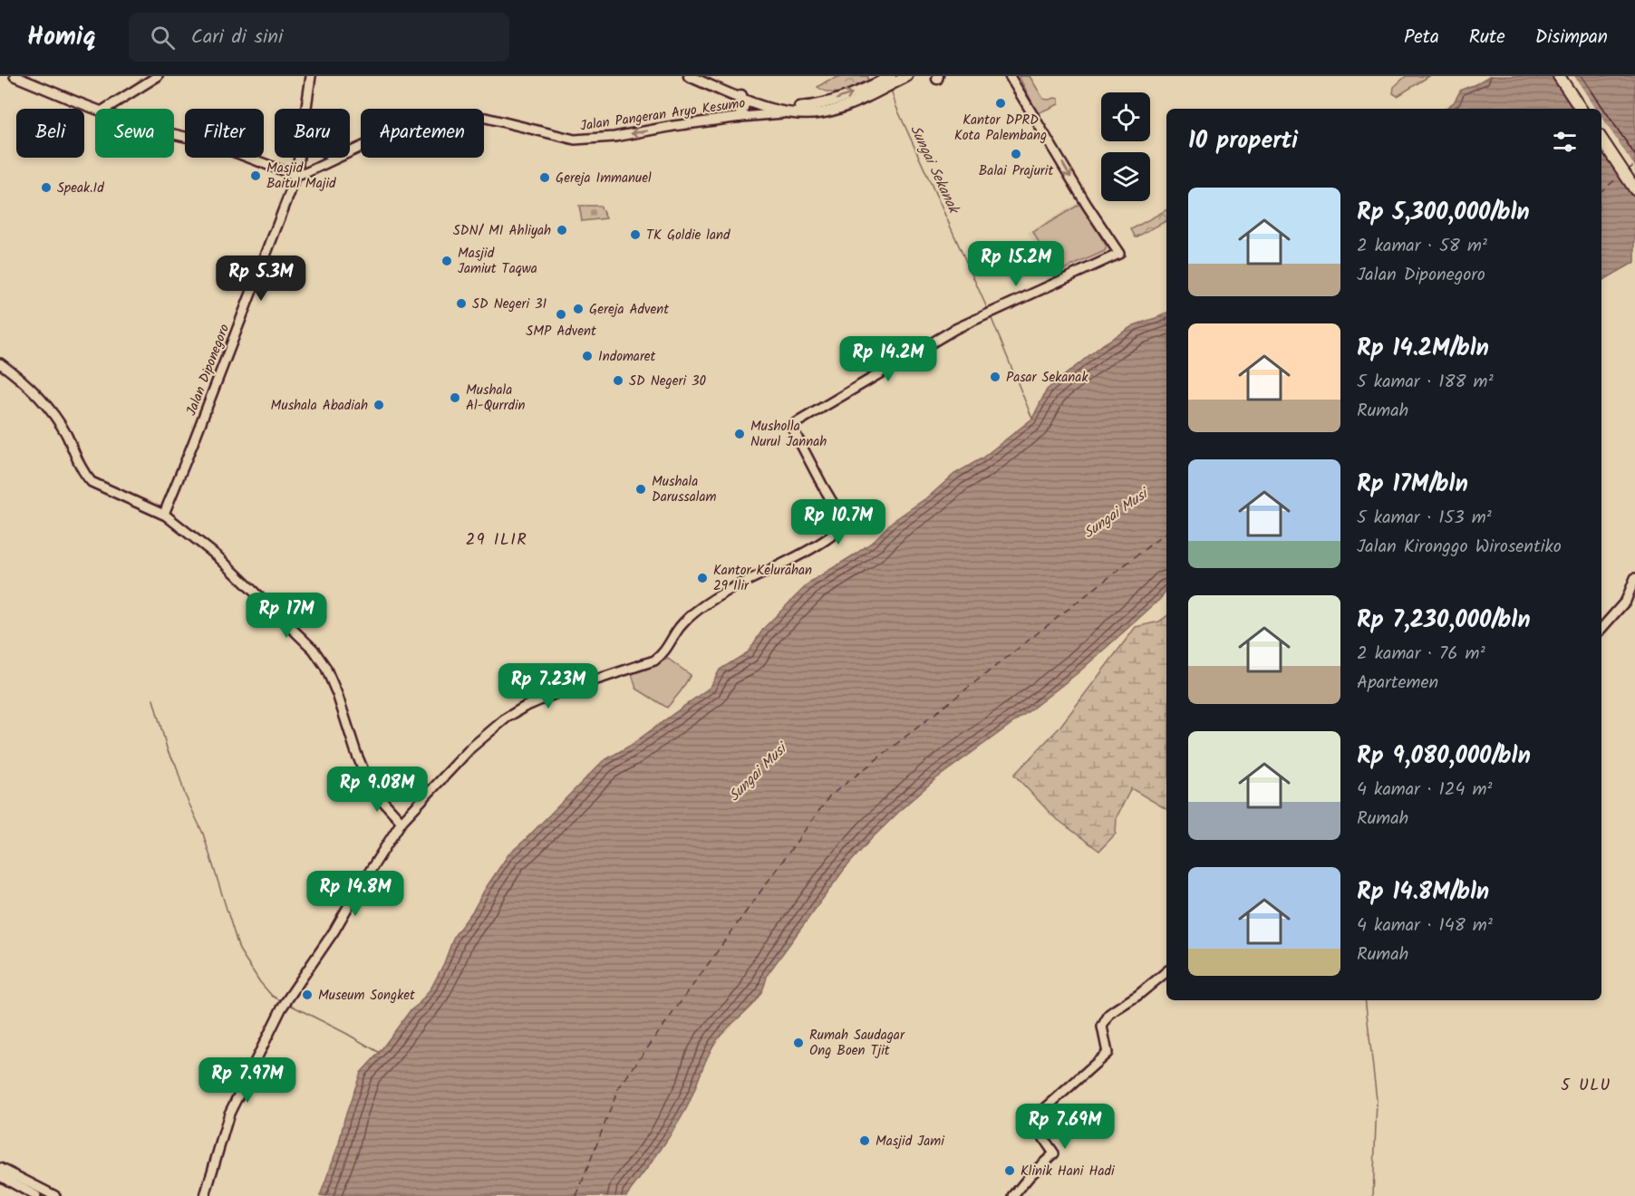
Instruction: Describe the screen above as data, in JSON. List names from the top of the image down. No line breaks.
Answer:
{"streets":{"street":["Jalan Pangeran Aryo Kesumo","Jalan Diponegoro"]},"crossings":[["Jalan Pangeran Aryo Kesumo","Jalan Diponegoro"]],"one_way":["Jalan Pangeran Aryo Kesumo"],"districts":["29 ILIR","5 ULU"],"water":["Sungai Sekanak","Sungai Musi"],"places":["Kantor DPRD Kota Palembang","Balai Prajurit","Masjid Baitul Majid","Gereja Immanuel","Speak.Id","SDN/ MI Ahliyah","TK Goldie land","Masjid Jamiut Taqwa","SD Negeri 31","Gereja Advent","SMP Advent","Indomaret","Pasar Sekanak","SD Negeri 30","Mushala Al-Qurrdin","Mushala Abadiah","Musholla Nurul Jannah","Mushala Darussalam","Kantor Kelurahan 29 Ilir","Museum Songket","Rumah Saudagar Ong Boen Tjit","Masjid Jami","Klinik Hani Hadi"],"page":{"header":"Homiq","search":"Cari di sini","nav":["Peta","Rute","Disimpan"],"chip":["Beli","Sewa","Filter","Baru","Apartemen"],"heading":"10 properti","list":[{"name":"Rp 5,300,000/bln","note":"2 kamar · 58 m² · Jalan Diponegoro"},{"name":"Rp 14.2M/bln","note":"5 kamar · 188 m² · Rumah"},{"name":"Rp 17M/bln","note":"5 kamar · 153 m² · Jalan Kironggo Wirosentiko"},{"name":"Rp 7,230,000/bln","note":"2 kamar · 76 m² · Apartemen"},{"name":"Rp 9,080,000/bln","note":"4 kamar · 124 m² · Rumah"},{"name":"Rp 14.8M/bln","note":"4 kamar · 148 m² · Rumah"}],"price":["Rp 15.2M","Rp 5.3M","Rp 14.2M","Rp 10.7M","Rp 17M","Rp 7.23M","Rp 9.08M","Rp 14.8M","Rp 7.97M","Rp 7.69M"]}}
